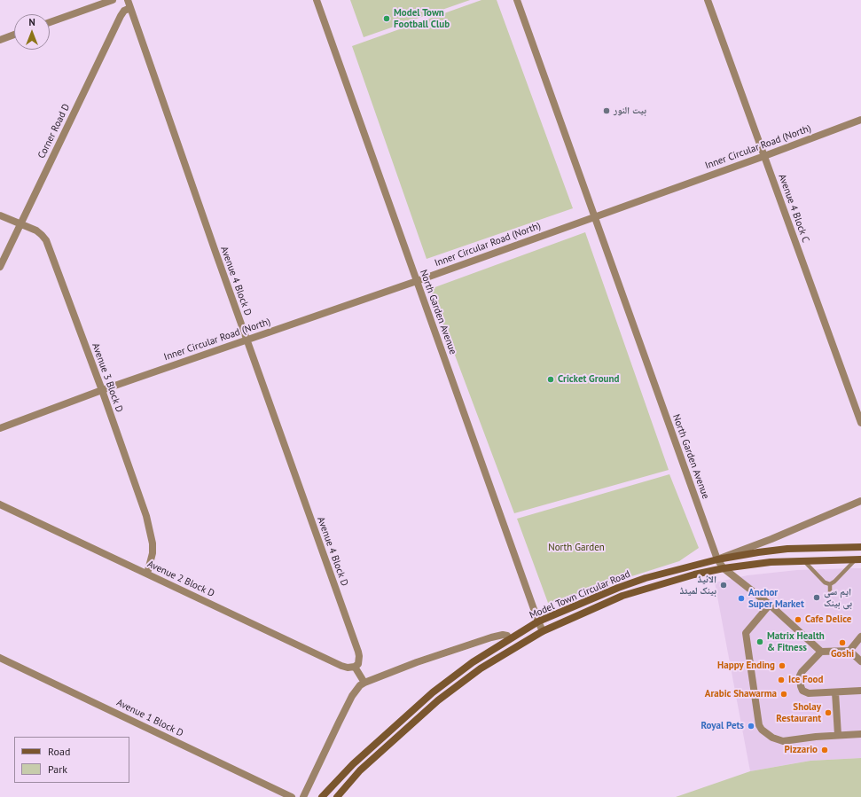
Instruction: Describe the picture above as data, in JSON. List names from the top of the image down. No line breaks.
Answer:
{"streets":{"main road":["Model Town Circular Road"],"street":["Corner Road D","Inner Circular Road (North)","Avenue 4 Block C","Avenue 4 Block D","North Garden Avenue","Avenue 3 Block D","Avenue 2 Block D","Avenue 1 Block D"]},"crossings":[["Corner Road D","Avenue 4 Block D"],["Corner Road D","Avenue 3 Block D"],["Inner Circular Road (North)","Avenue 4 Block C"],["Inner Circular Road (North)","Avenue 4 Block D"],["Inner Circular Road (North)","North Garden Avenue"],["Inner Circular Road (North)","Avenue 3 Block D"],["Avenue 4 Block D","Avenue 2 Block D"],["North Garden Avenue","Model Town Circular Road"],["Avenue 3 Block D","Avenue 2 Block D"]],"parks":["North Garden"],"places":["Model Town Football Club","بیت النور","Cricket Ground","الائیڈ بینک لمیٹڈ","ایم سی بی بینک","Anchor Super Market","Cafe Delice","Matrix Health & Fitness","Goshi","Happy Ending","Ice Food","Arabic Shawarma","Sholay Restaurant","Royal Pets","Pizzario"],"legend":["Road","Park"],"north":"top"}
